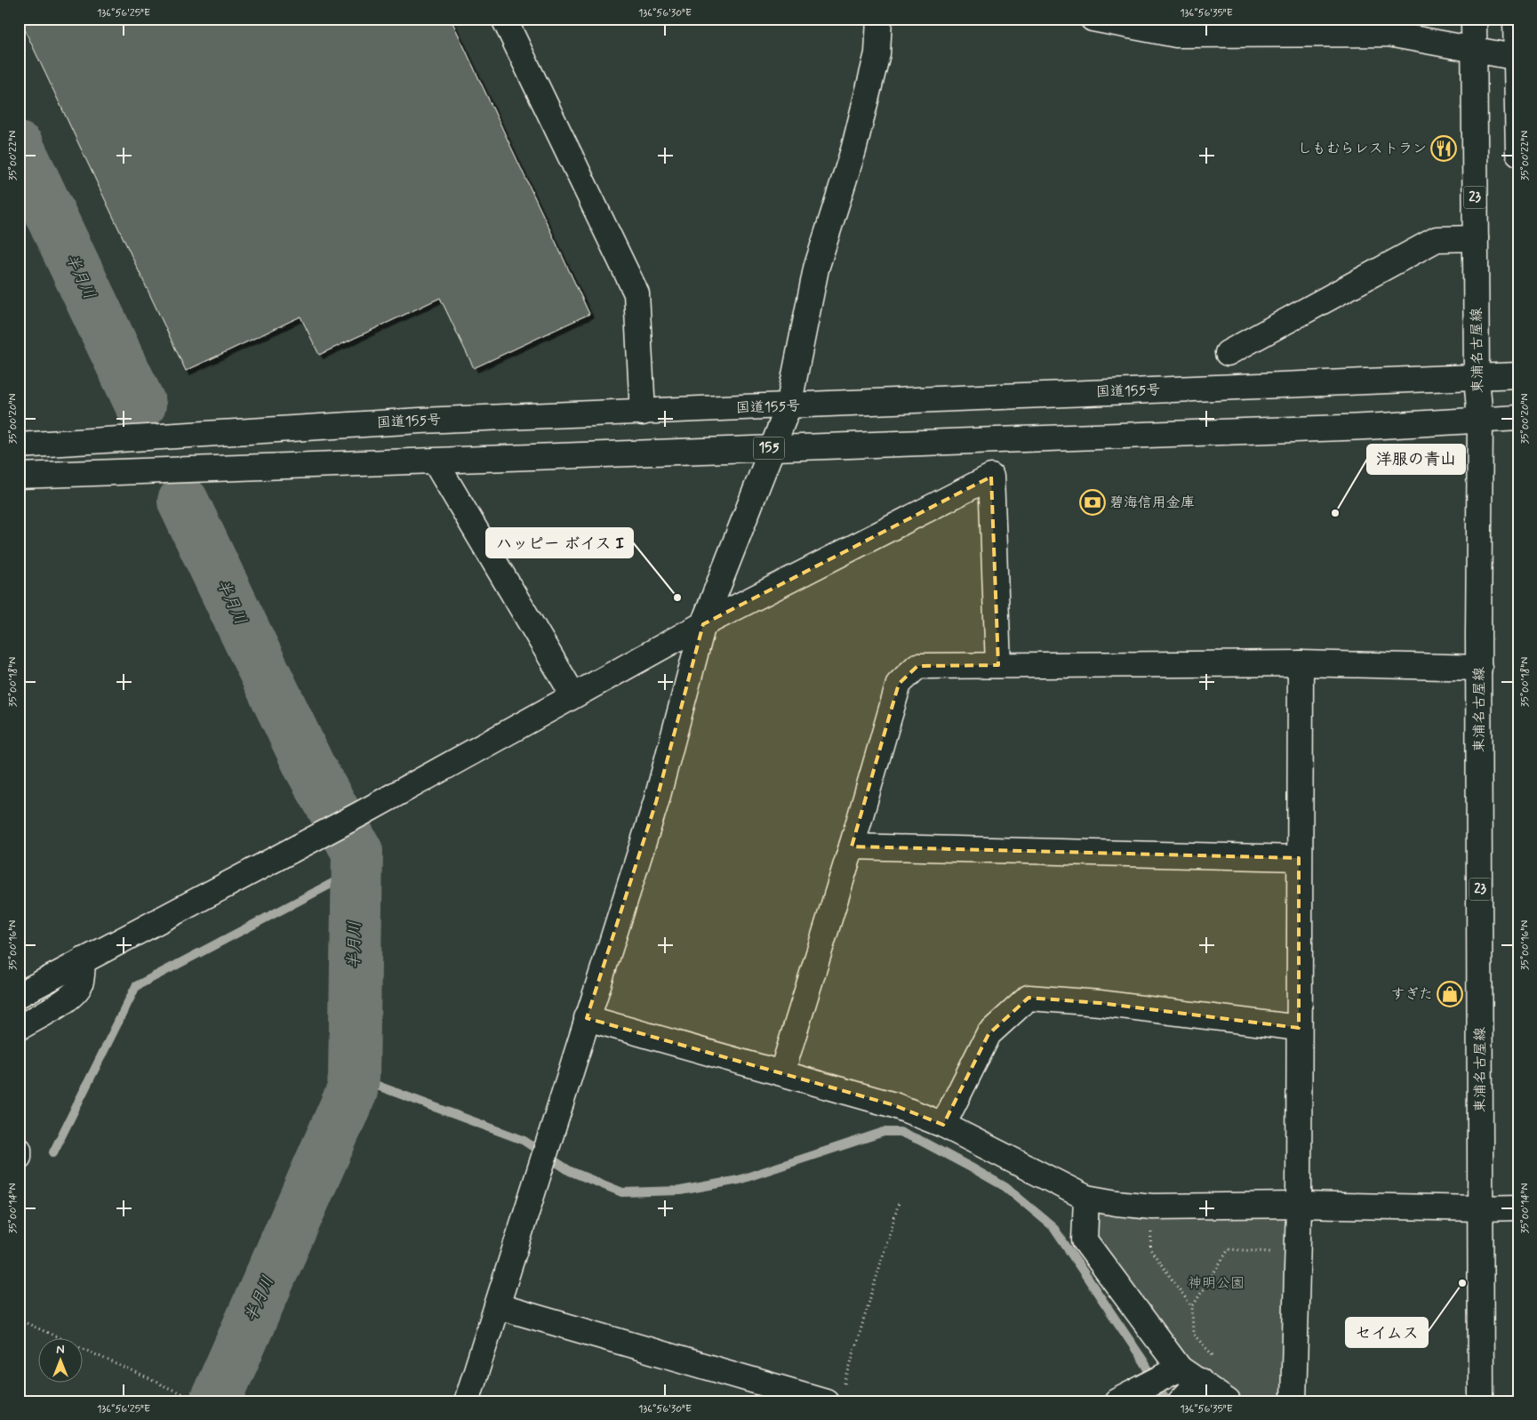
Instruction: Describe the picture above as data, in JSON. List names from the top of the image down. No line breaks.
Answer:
{"streets":{"main road":["23","東浦名古屋線","国道155号","155"]},"crossings":[["東浦名古屋線","国道155号"],["東浦名古屋線","155"]],"water":["半月川"],"parks":["神明公園"],"places":{"restaurant":["しもむらレストラン"],"bank":["碧海信用金庫"],"other":["洋服の青山","ハッピー ボイス I","セイムス"],"shop":["すぎた"]},"north":"top","coordinates":["136°56'25\"E","136°56'30\"E","136°56'35\"E","35°00'22\"N","35°00'20\"N","35°00'18\"N","35°00'16\"N","35°00'14\"N"]}
